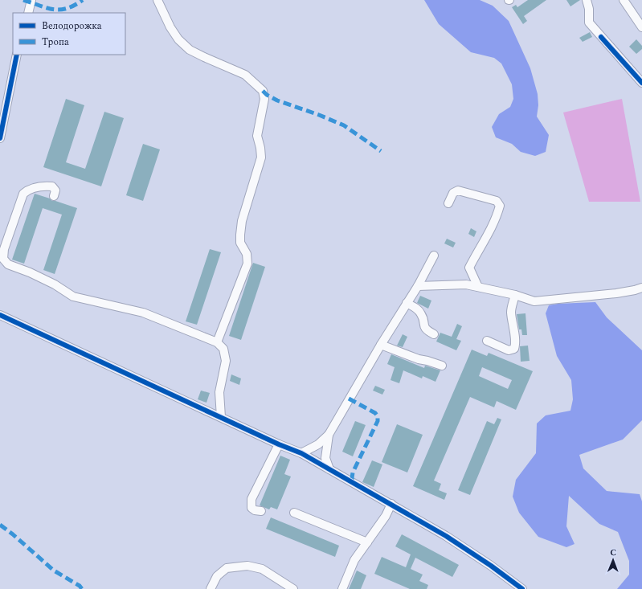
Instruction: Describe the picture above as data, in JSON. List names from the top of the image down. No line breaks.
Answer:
{"legend":["Велодорожка","Тропа"],"north":"top"}
